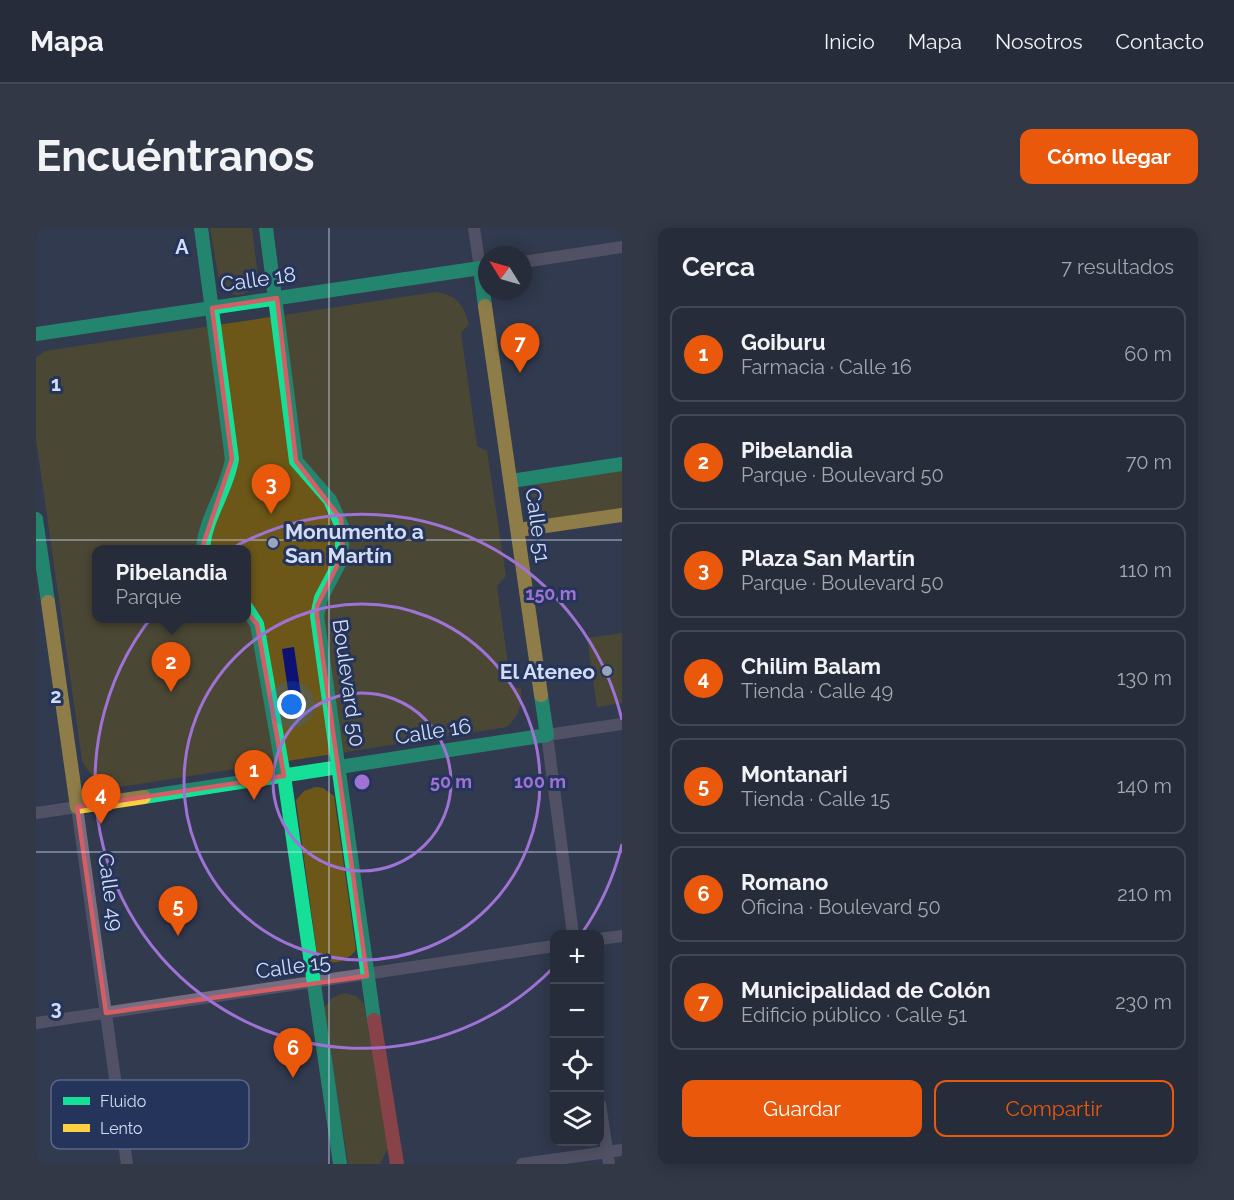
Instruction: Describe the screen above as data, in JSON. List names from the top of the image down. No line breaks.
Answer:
{"streets":{"main road":["Calle 18","Calle 51","Boulevard 50","Calle 16","Calle 49"],"street":["Calle 15"]},"crossings":[["Calle 18","Boulevard 50"],["Calle 51","Calle 16"],["Boulevard 50","Calle 16"],["Boulevard 50","Calle 15"],["Calle 16","Calle 49"],["Calle 49","Calle 15"]],"places":["Monumento a San Martín","El Ateneo"],"legend":["Fluido","Lento"],"north":"top left","page":{"header":"Mapa","nav":["Inicio","Mapa","Nosotros","Contacto"],"buttons":["Cómo llegar",["Guardar","Compartir"]],"title":"Encuéntranos","heading":["Cerca","7 resultados"],"list":[{"mark":"1","name":"Goiburu","note":"Farmacia · Calle 16","value":"60 m"},{"mark":"2","name":"Pibelandia","note":"Parque · Boulevard 50","value":"70 m"},{"mark":"3","name":"Plaza San Martín","note":"Parque · Boulevard 50","value":"110 m"},{"mark":"4","name":"Chilim Balam","note":"Tienda · Calle 49","value":"130 m"},{"mark":"5","name":"Montanari","note":"Tienda · Calle 15","value":"140 m"},{"mark":"6","name":"Romano","note":"Oficina · Boulevard 50","value":"210 m"},{"mark":"7","name":"Municipalidad de Colón","note":"Edificio público · Calle 51","value":"230 m"}],"pins":["7","3","2","1","4","5","6"],"popup":["Pibelandia","Parque"],"map_buttons":["+","−"]},"grid":{"columns":["A"],"rows":["1","2","3"]},"rings":["150 m","50 m","100 m"]}
